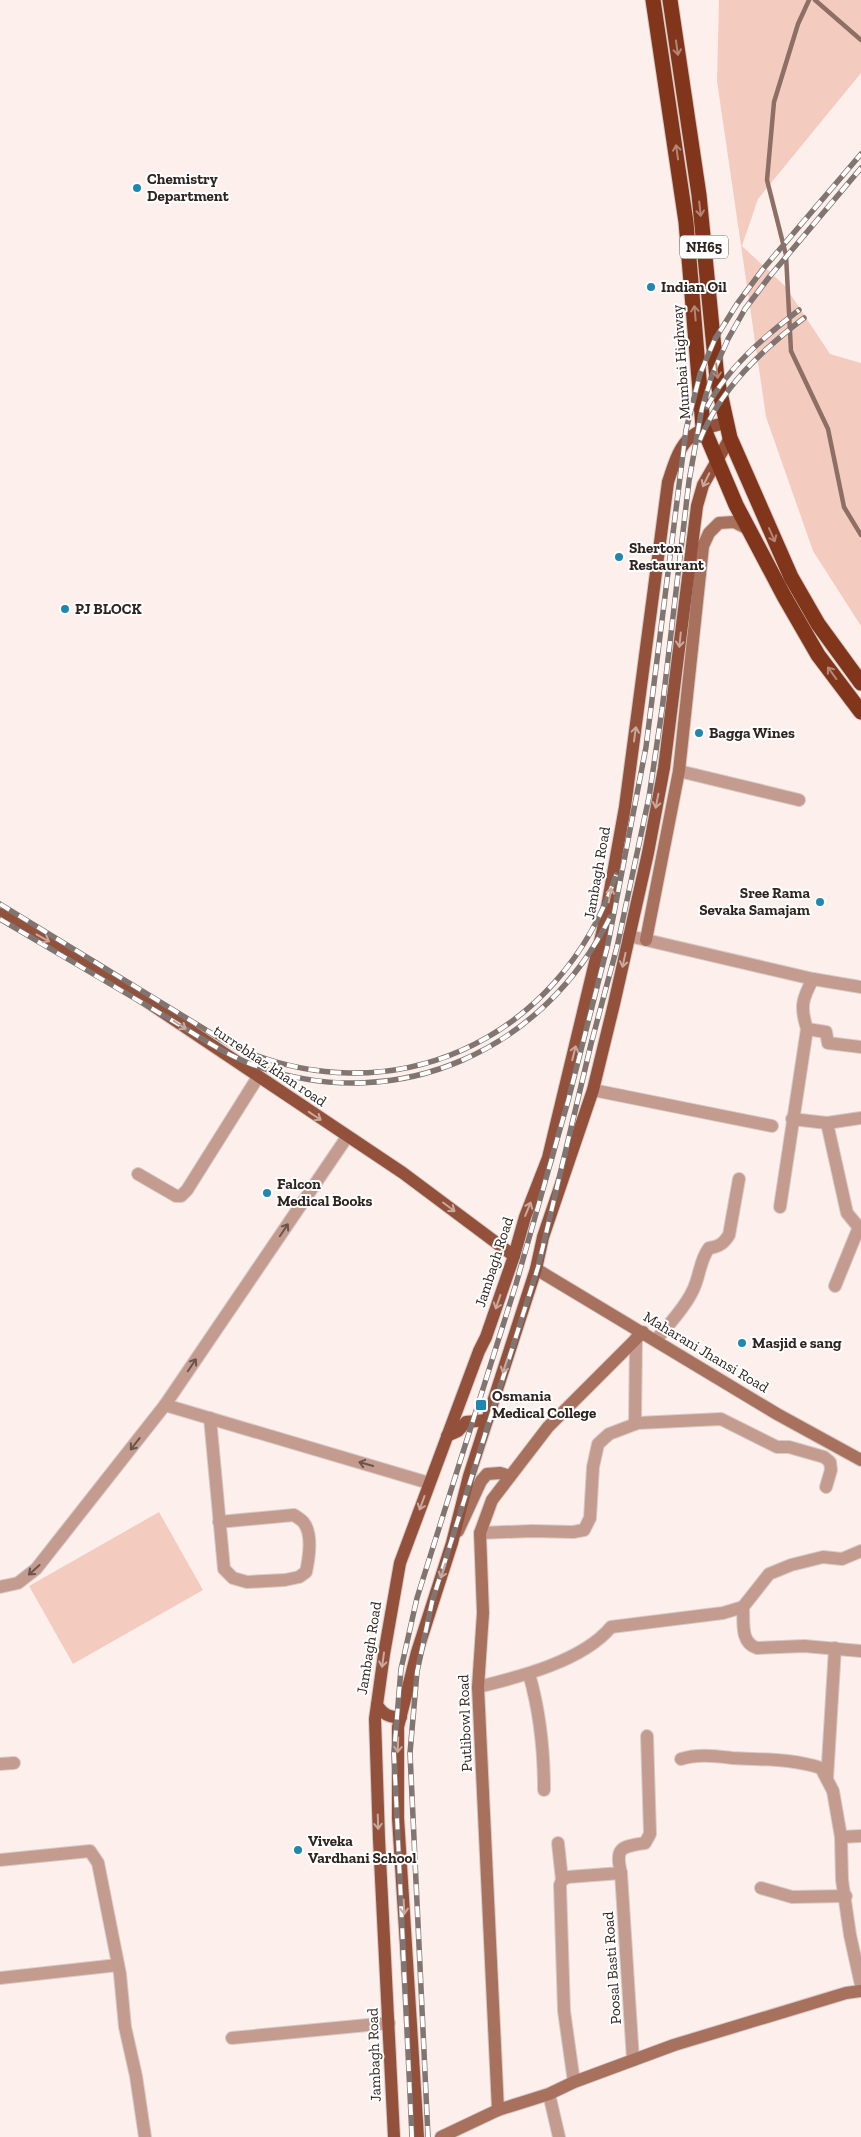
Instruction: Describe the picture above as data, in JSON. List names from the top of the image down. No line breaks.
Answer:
{"streets":{"highway":["NH65","Mumbai Highway"],"main road":["Jambagh Road","turrebhaz khan road"],"street":["Maharani Jhansi Road","Putlibowl Road","Poosal Basti Road"]},"crossings":[["Mumbai Highway","Jambagh Road"],["Jambagh Road","turrebhaz khan road"],["Maharani Jhansi Road","Putlibowl Road"]],"one_way":["turrebhaz khan road"],"places":{"other":["Chemistry Department","Indian Oil","Sherton Restaurant","PJ BLOCK","Bagga Wines","Sree Rama Sevaka Samajam","Falcon Medical Books","Masjid e sang","Viveka Vardhani School"],"transit":["Osmania Medical College"]}}
